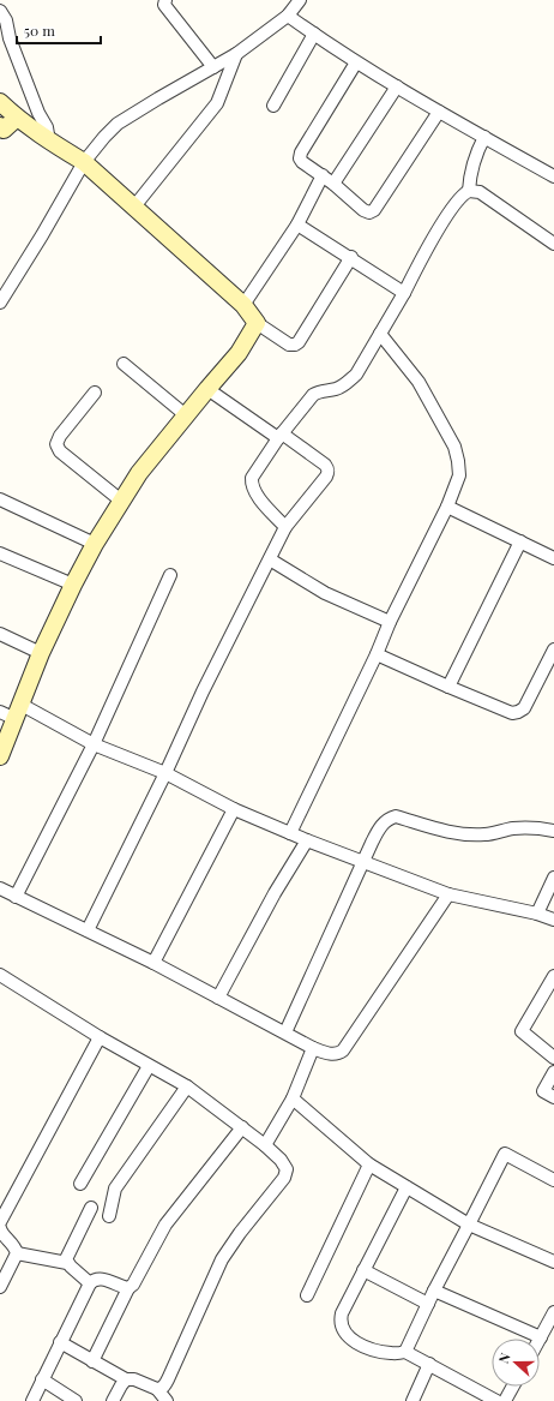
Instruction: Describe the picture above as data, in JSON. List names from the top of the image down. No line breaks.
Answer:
{"scale_bar":"50 m","north":"left"}
